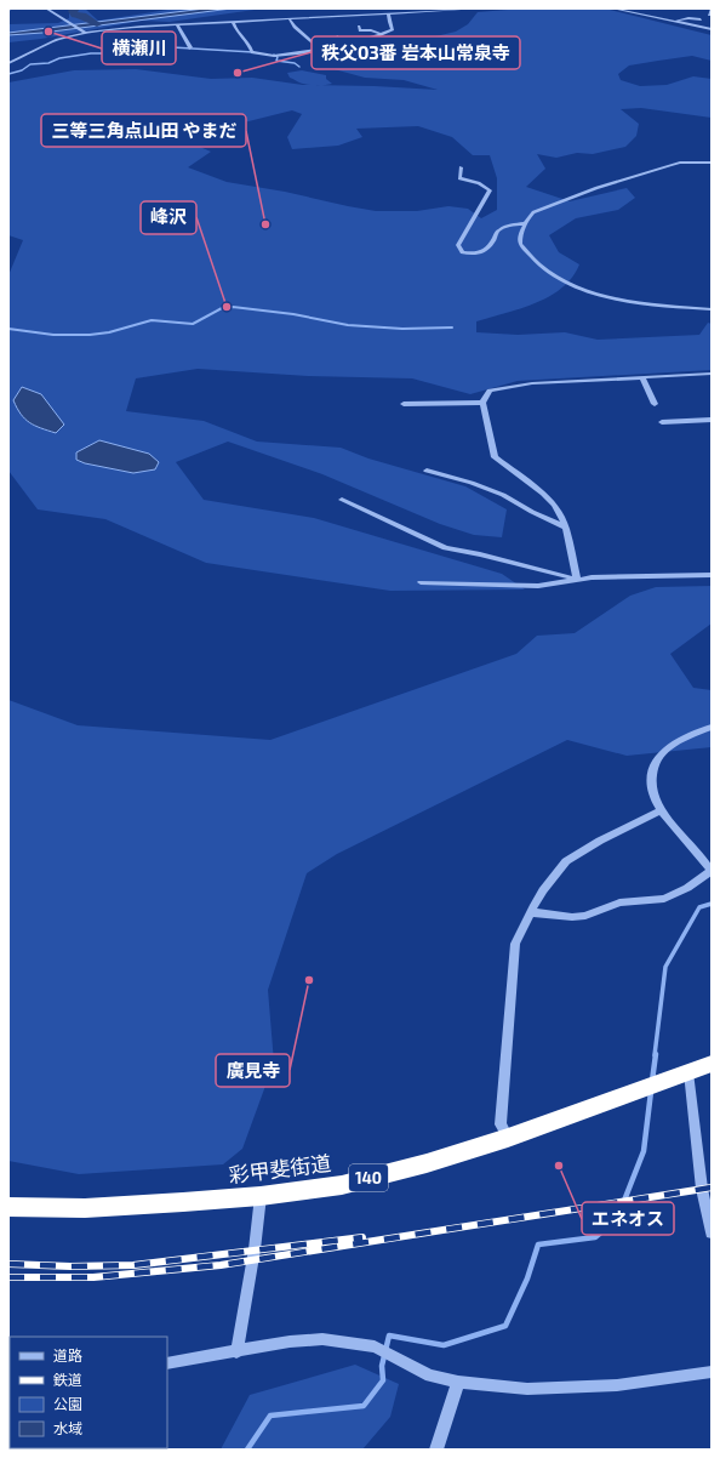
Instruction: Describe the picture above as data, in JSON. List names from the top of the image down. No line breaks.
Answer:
{"streets":{"highway":["彩甲斐街道","140"]},"places":["横瀬川","秩父03番 岩本山常泉寺","三等三角点山田 やまだ","峰沢","廣見寺","エネオス"],"legend":["道路","鉄道","公園","水域"]}
